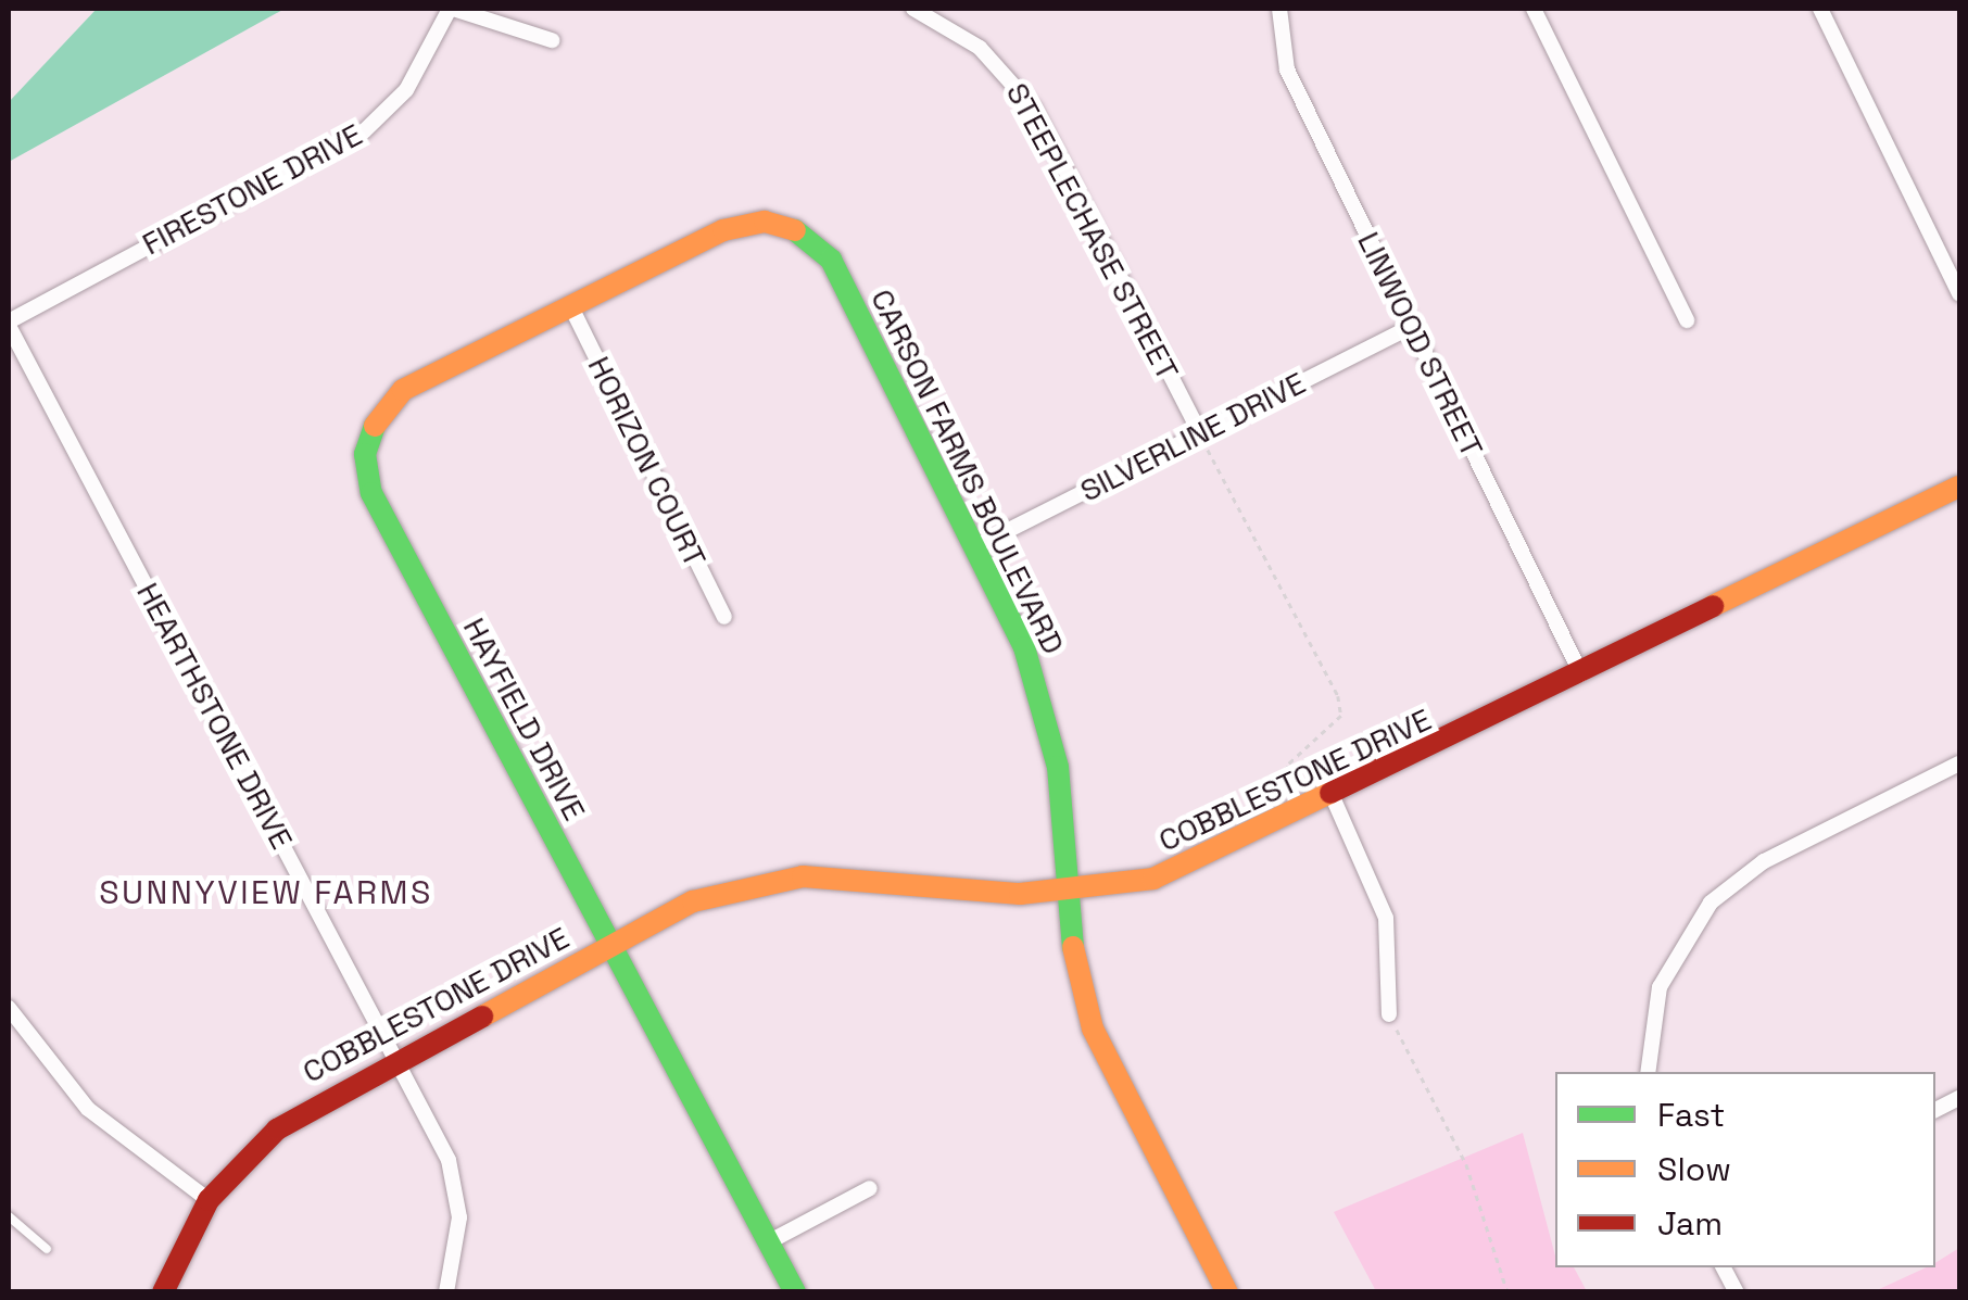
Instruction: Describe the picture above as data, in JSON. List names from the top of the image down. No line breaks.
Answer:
{"streets":{"street":["FIRESTONE DRIVE","STEEPLECHASE STREET","LINWOOD STREET","SILVERLINE DRIVE","HORIZON COURT","CARSON FARMS BOULEVARD","HEARTHSTONE DRIVE","HAYFIELD DRIVE","COBBLESTONE DRIVE"]},"crossings":[["FIRESTONE DRIVE","HEARTHSTONE DRIVE"],["STEEPLECHASE STREET","SILVERLINE DRIVE"],["LINWOOD STREET","SILVERLINE DRIVE"],["LINWOOD STREET","COBBLESTONE DRIVE"],["SILVERLINE DRIVE","CARSON FARMS BOULEVARD"],["HORIZON COURT","CARSON FARMS BOULEVARD"],["HORIZON COURT","HAYFIELD DRIVE"],["CARSON FARMS BOULEVARD","HAYFIELD DRIVE"],["CARSON FARMS BOULEVARD","COBBLESTONE DRIVE"],["HEARTHSTONE DRIVE","COBBLESTONE DRIVE"],["HAYFIELD DRIVE","COBBLESTONE DRIVE"]],"districts":["SUNNYVIEW FARMS"],"legend":["Fast","Slow","Jam"]}
